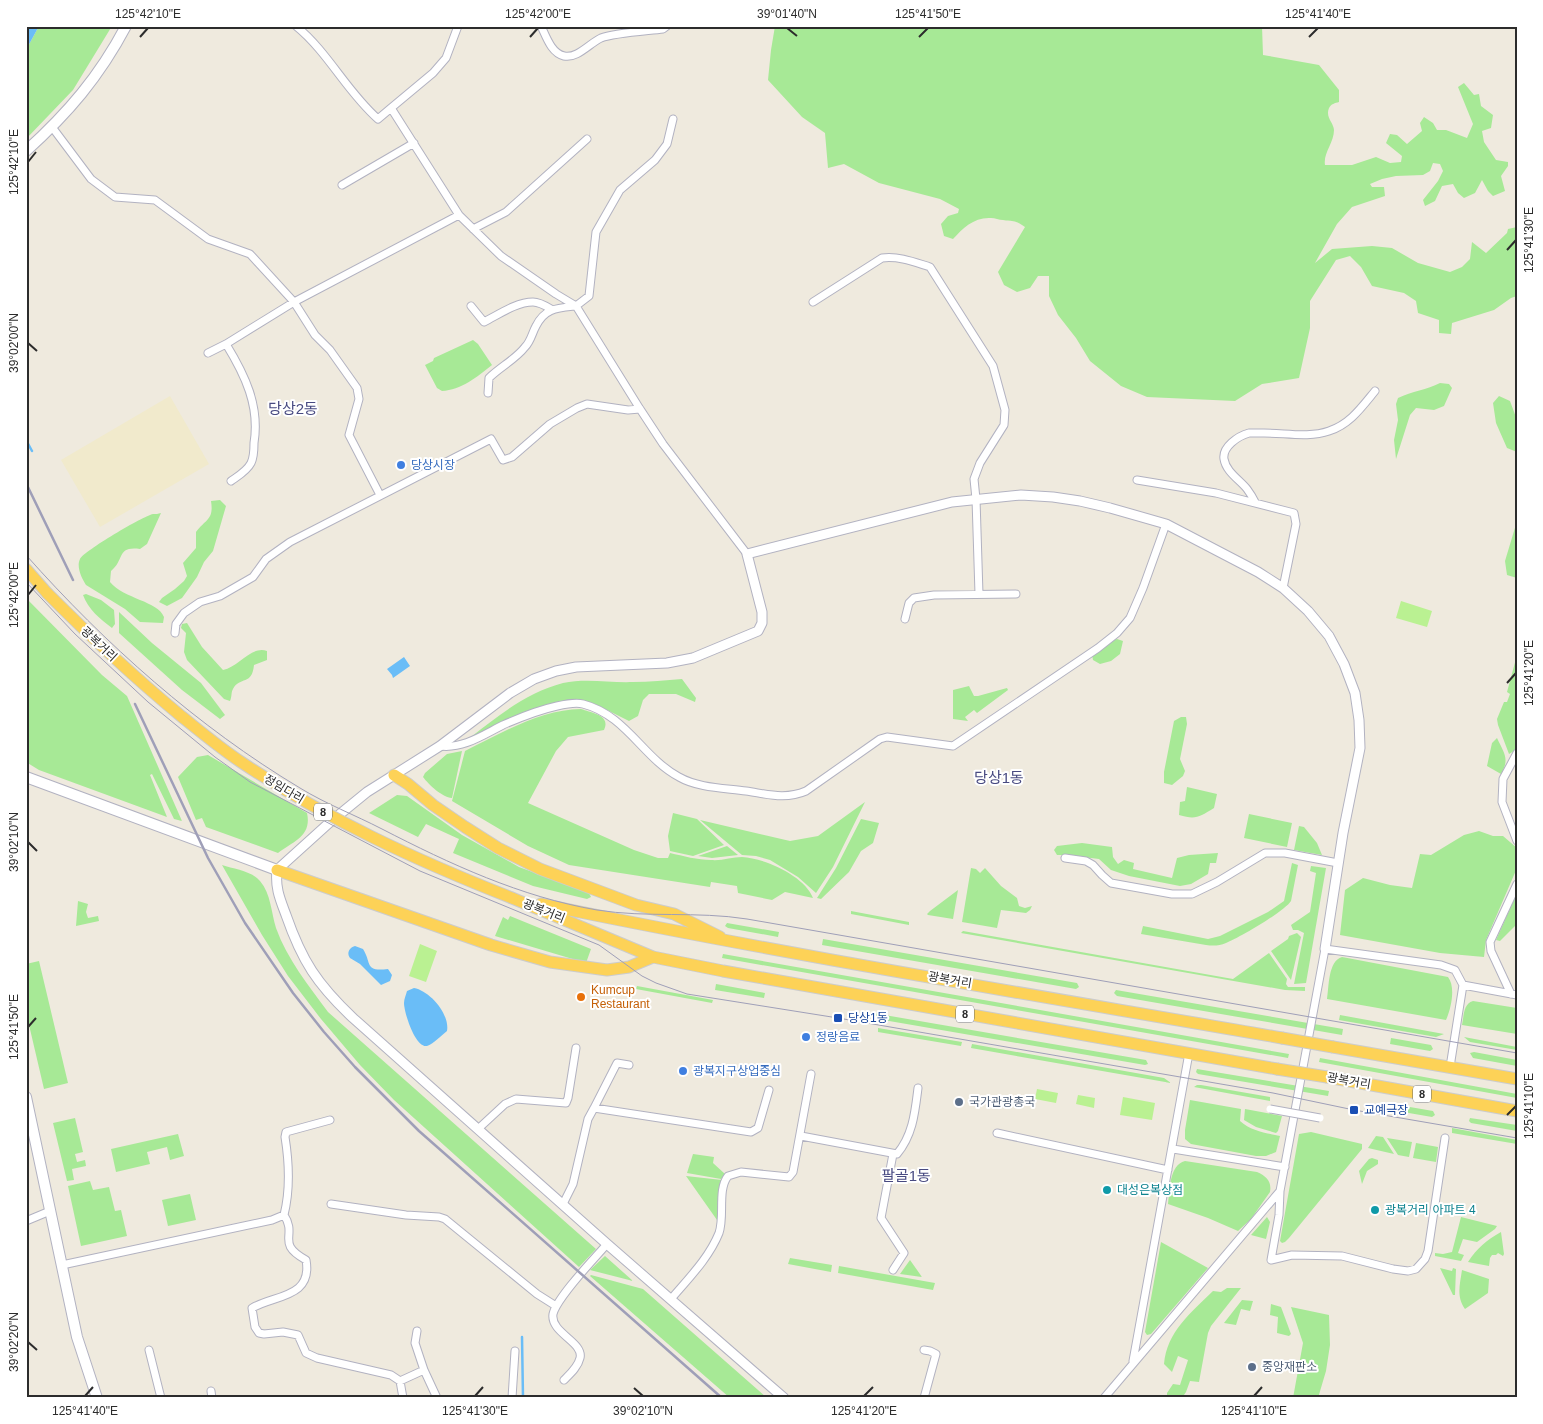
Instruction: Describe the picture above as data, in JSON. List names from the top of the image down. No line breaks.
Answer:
{"streets":{"highway":["광복거리","정임다리","8"]},"crossings":[["광복거리","정임다리"]],"districts":["당상2동","당상1동","팔골1동"],"places":{"other":["당상시장","Kumcup Restaurant","정랑음료","광복지구상업중심","국가관광총국","대성은복상점","광복거리 아파트 4","중앙재판소"],"transit":["당상1동","교예극장"]},"coordinates":["125°42'10\"E","125°42'00\"E","39°01'40\"N","125°41'50\"E","125°41'40\"E","125°41'30\"E","39°02'00\"N","125°41'20\"E","39°02'10\"N","125°41'10\"E","39°02'20\"N"]}
